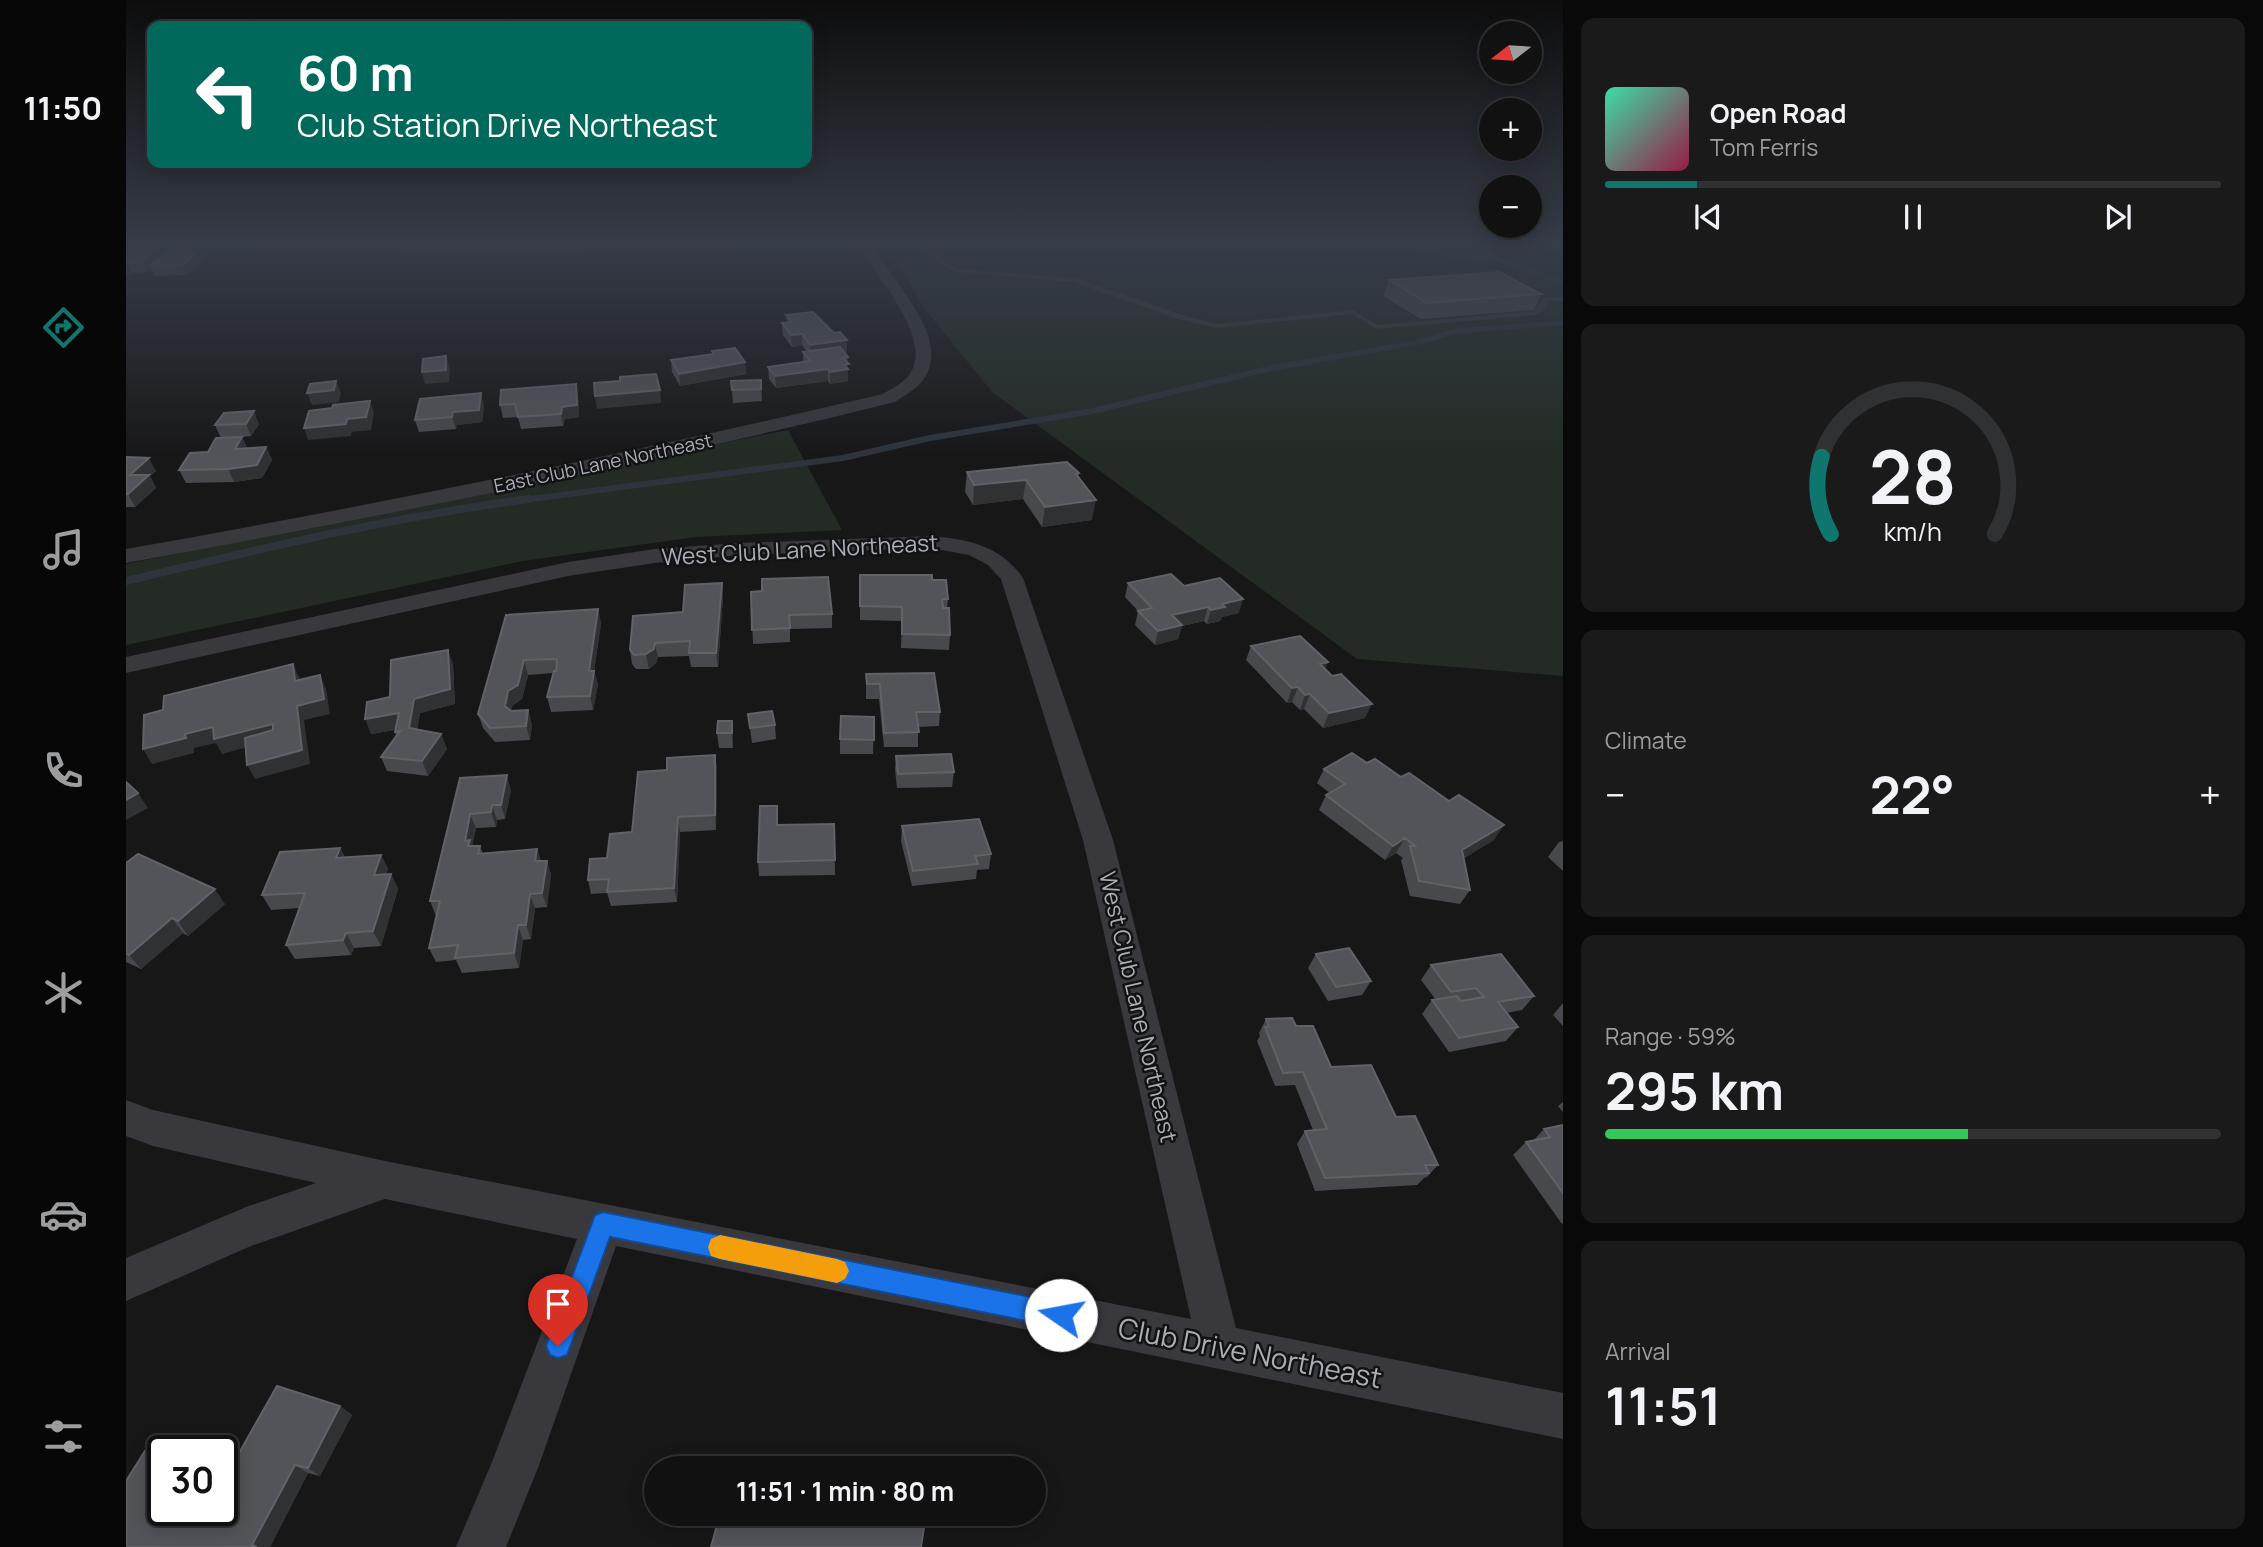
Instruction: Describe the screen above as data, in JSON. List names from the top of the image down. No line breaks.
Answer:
{"streets":{"street":["East Club Lane Northeast","West Club Lane Northeast","Club Drive Northeast"]},"crossings":[["West Club Lane Northeast","Club Drive Northeast"]],"north":"left","page":{"tabs":"11:50","map_buttons":["+","−"],"turn":["60 m","Club Station Drive Northeast"],"song":["Open Road","Tom Ferris"],"tile":["Climate",["Range · 59%","295 km"],["Arrival","11:51"]],"heat":["−","22°","+"],"limit":"30","trip":"11:51 · 1 min · 80 m","gauge":["28","km/h"]}}
